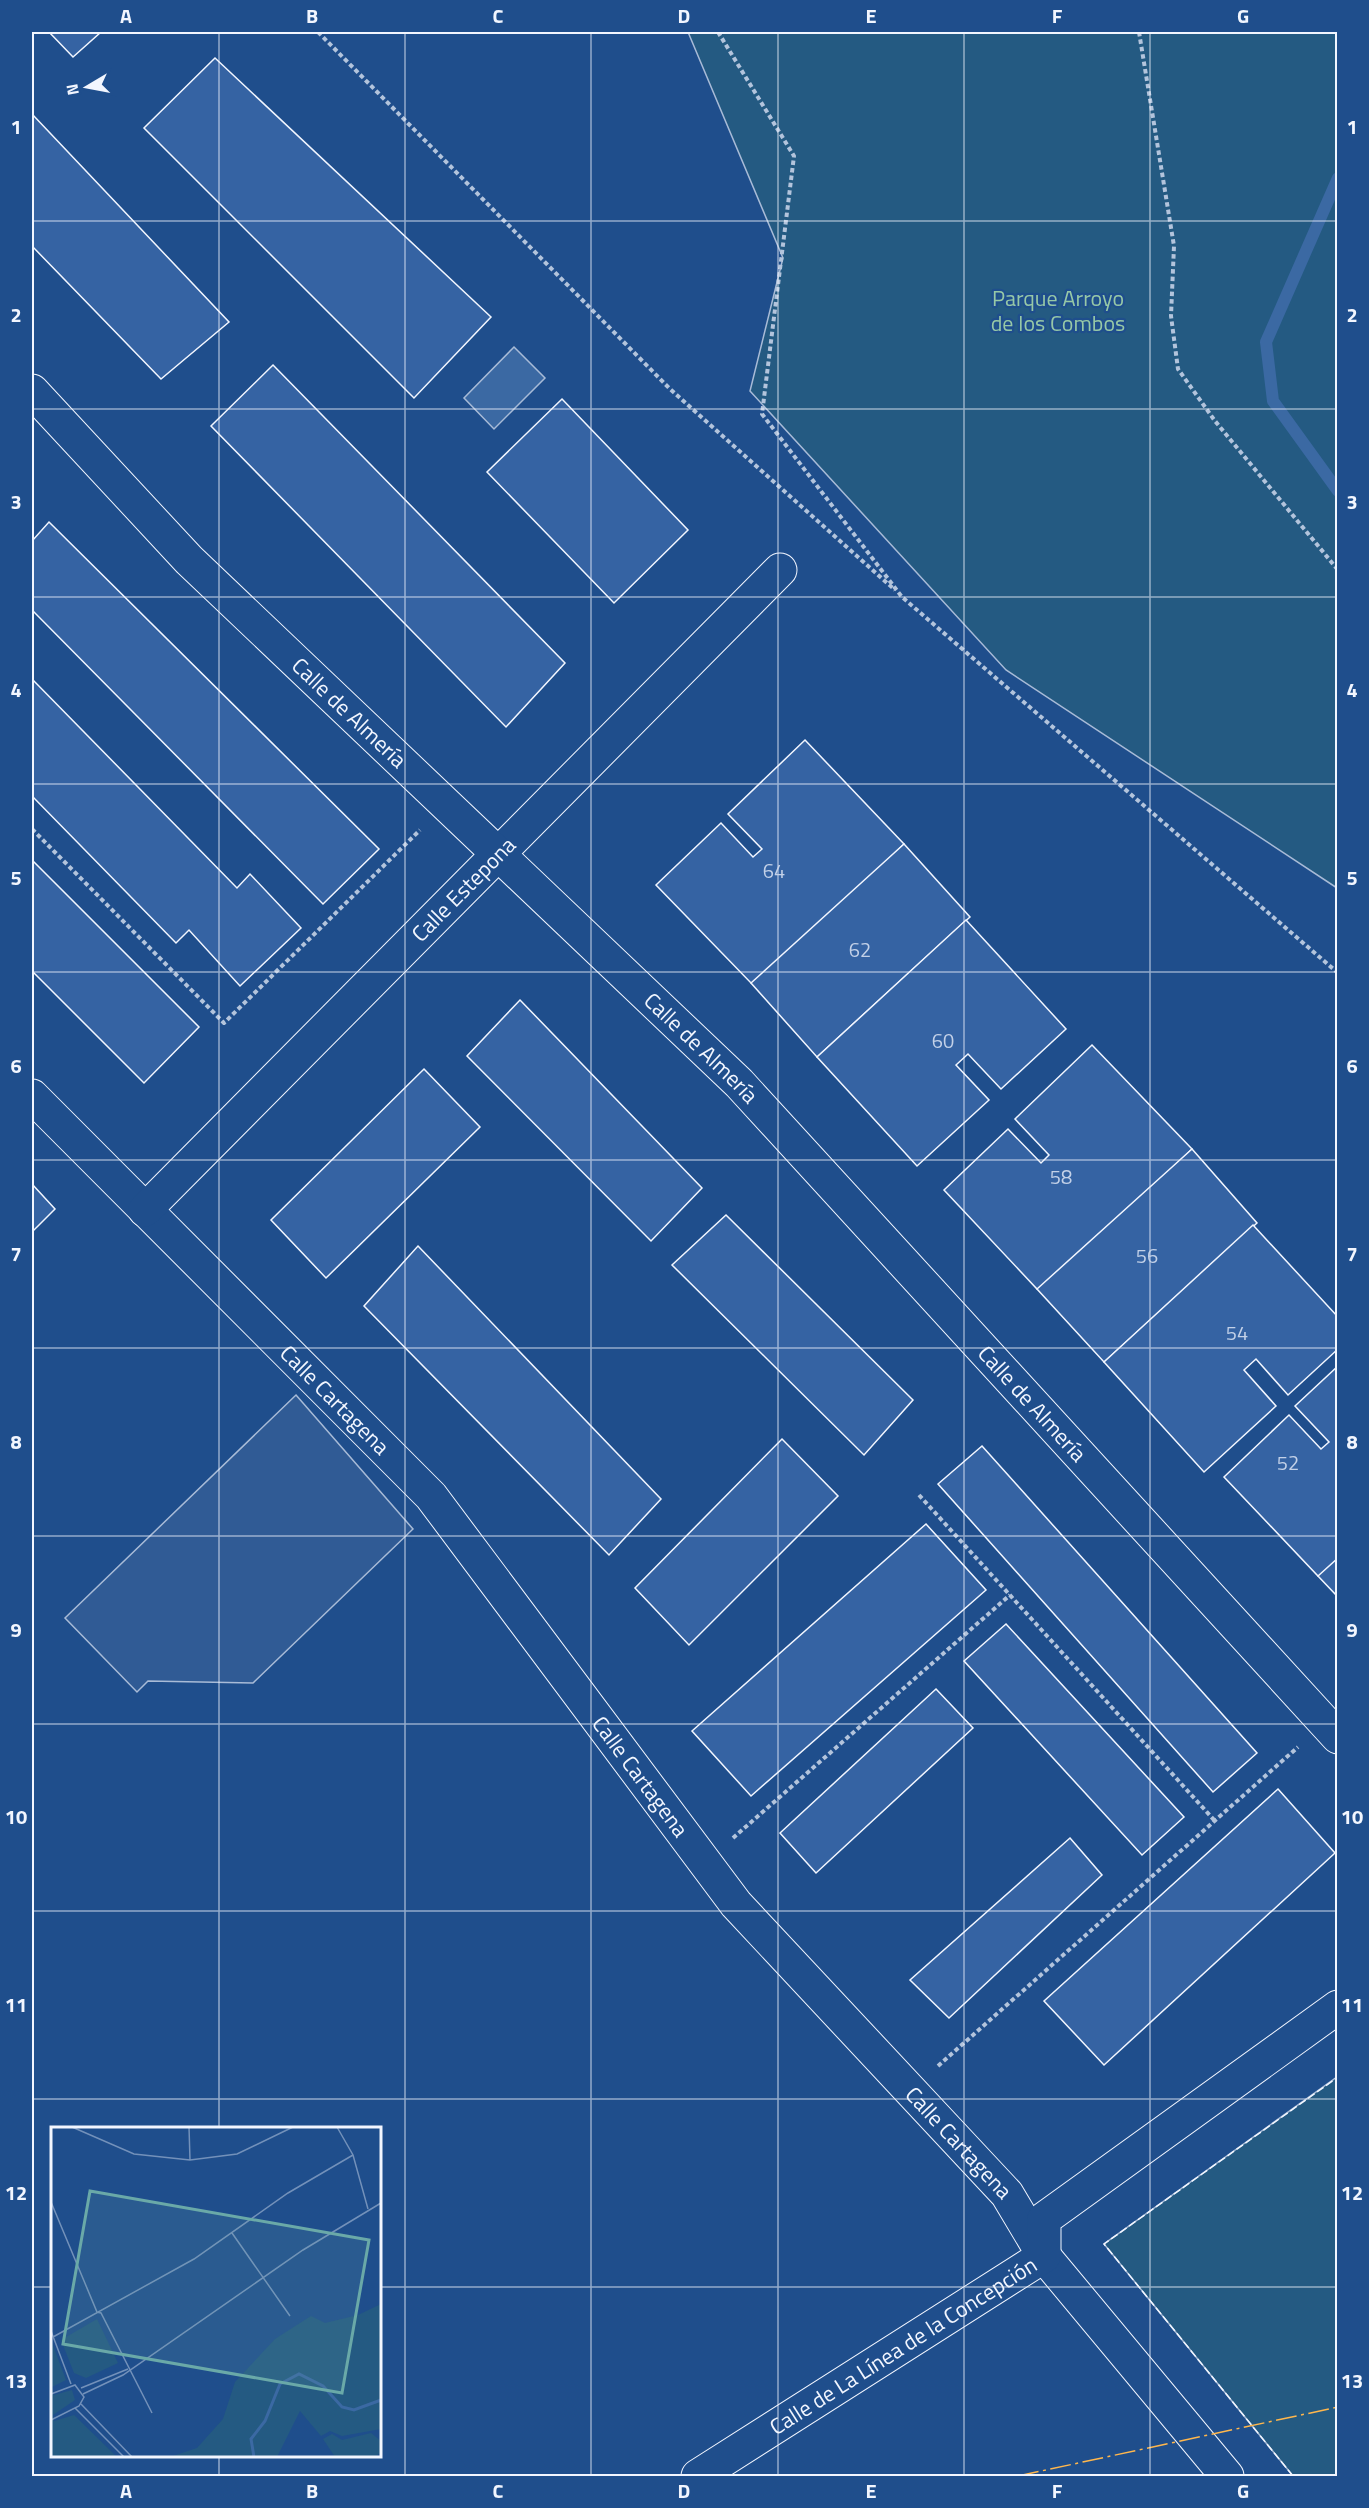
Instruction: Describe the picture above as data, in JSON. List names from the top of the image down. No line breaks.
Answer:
{"streets":{"street":["Calle de Almería","Calle Estepona","Calle Cartagena","Calle de La Línea de la Concepción"]},"crossings":[["Calle de Almería","Calle Estepona"],["Calle Estepona","Calle Cartagena"],["Calle Cartagena","Calle de La Línea de la Concepción"]],"parks":["Parque Arroyo de los Combos"],"house_numbers":["64","62","60","58","56","54","52"],"north":"left","grid":{"columns":["A","B","C","D","E","F","G"],"rows":["1","2","3","4","5","6","7","8","9","10","11","12","13"]}}
